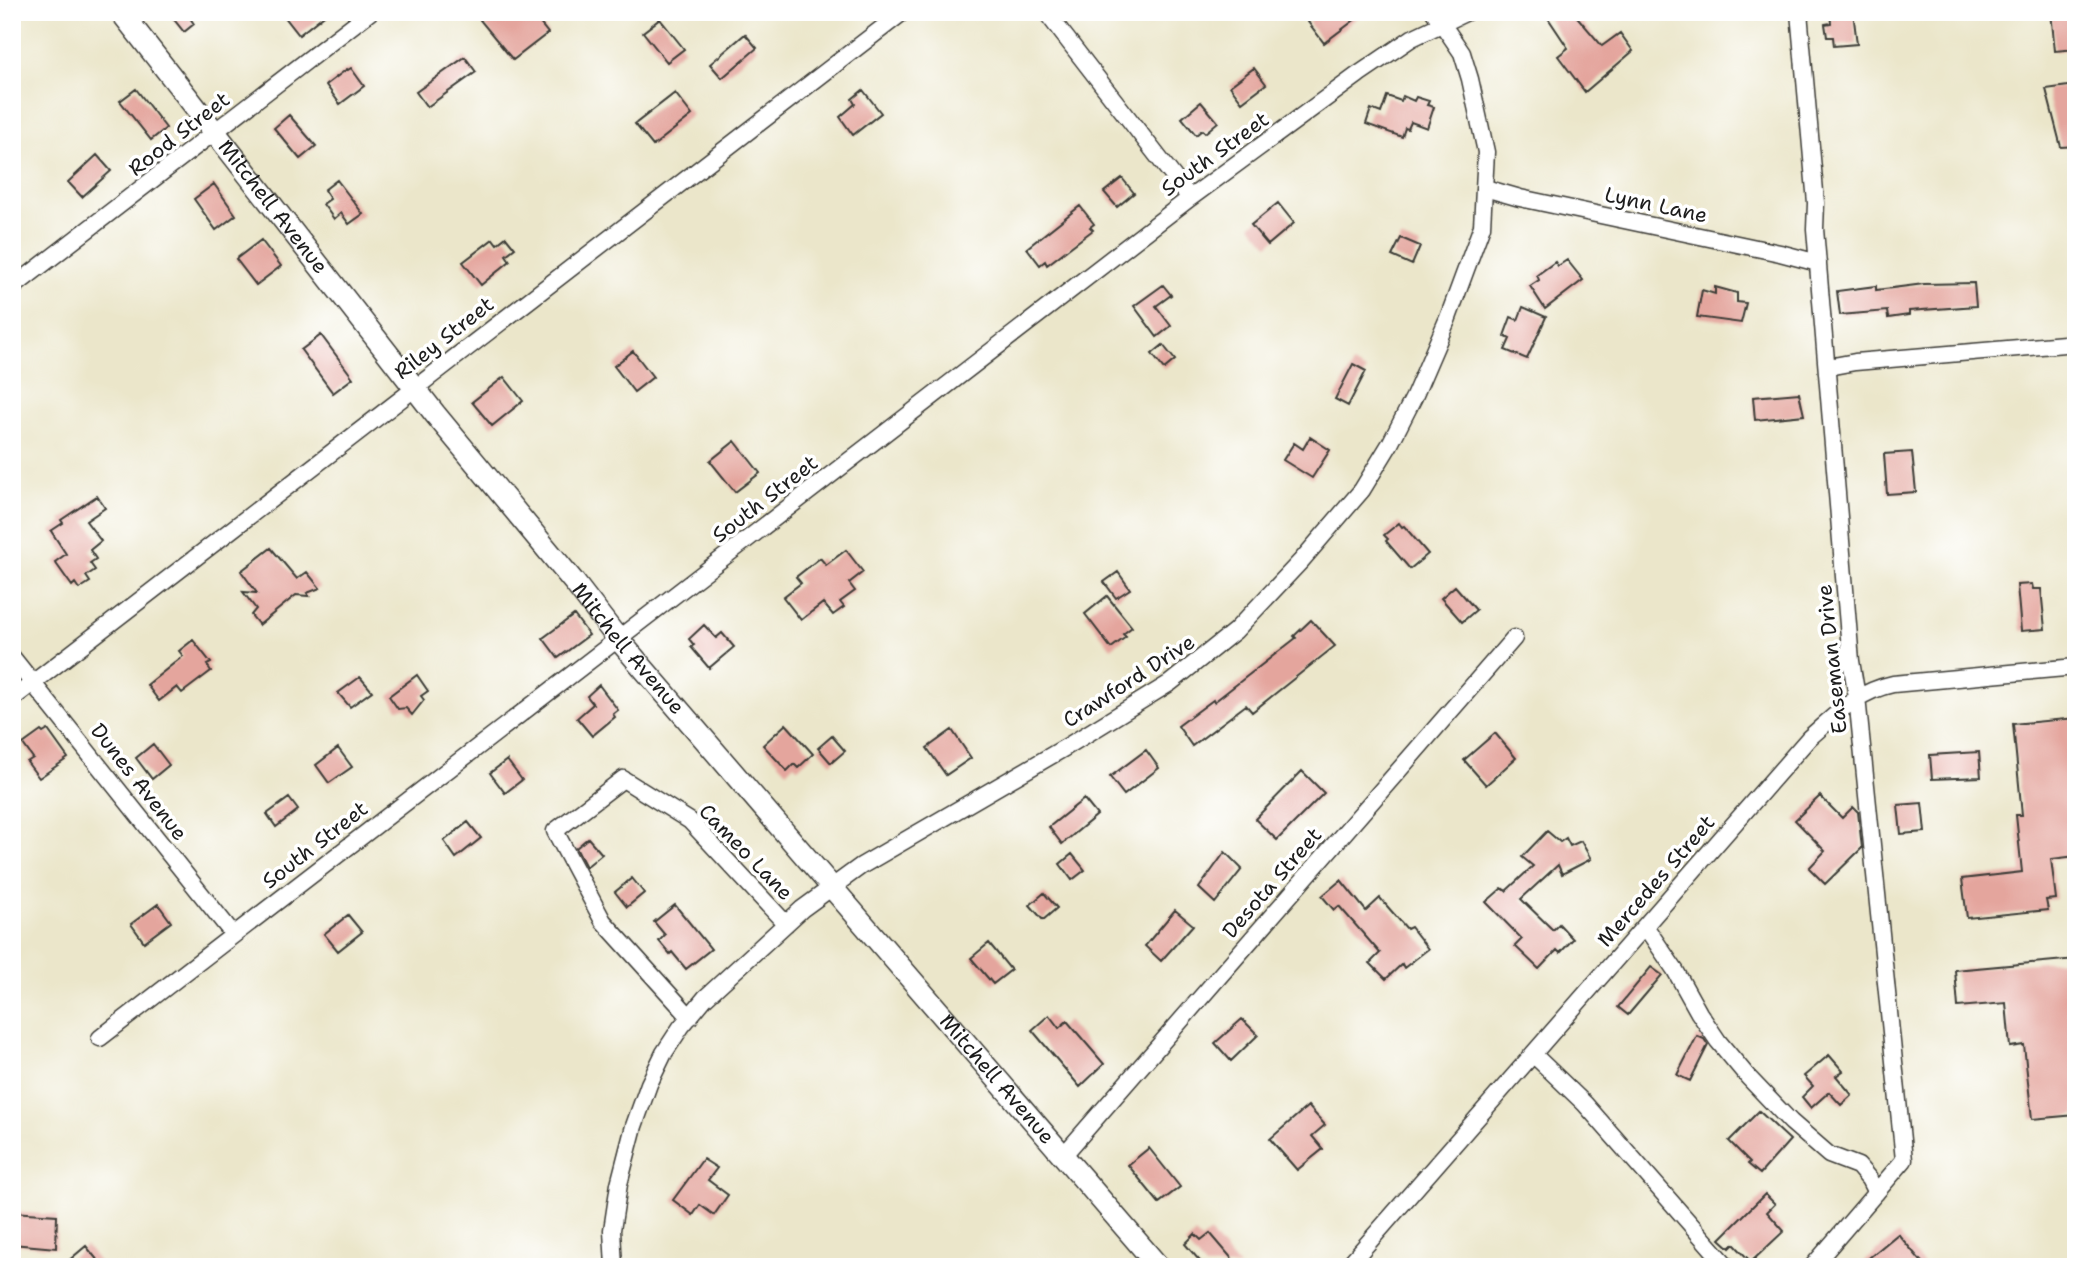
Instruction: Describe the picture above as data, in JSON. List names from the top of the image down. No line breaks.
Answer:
{"streets":{"street":["Rood Street","South Street","Lynn Lane","Mitchell Avenue","Riley Street","Easeman Drive","Crawford Drive","Dunes Avenue","Cameo Lane","Mercedes Street","Desota Street"]},"crossings":[["Rood Street","Mitchell Avenue"],["South Street","Mitchell Avenue"],["South Street","Crawford Drive"],["South Street","Dunes Avenue"],["Lynn Lane","Easeman Drive"],["Lynn Lane","Crawford Drive"],["Mitchell Avenue","Riley Street"],["Mitchell Avenue","Crawford Drive"],["Mitchell Avenue","Desota Street"],["Riley Street","Dunes Avenue"],["Easeman Drive","Mercedes Street"],["Crawford Drive","Cameo Lane"]]}
